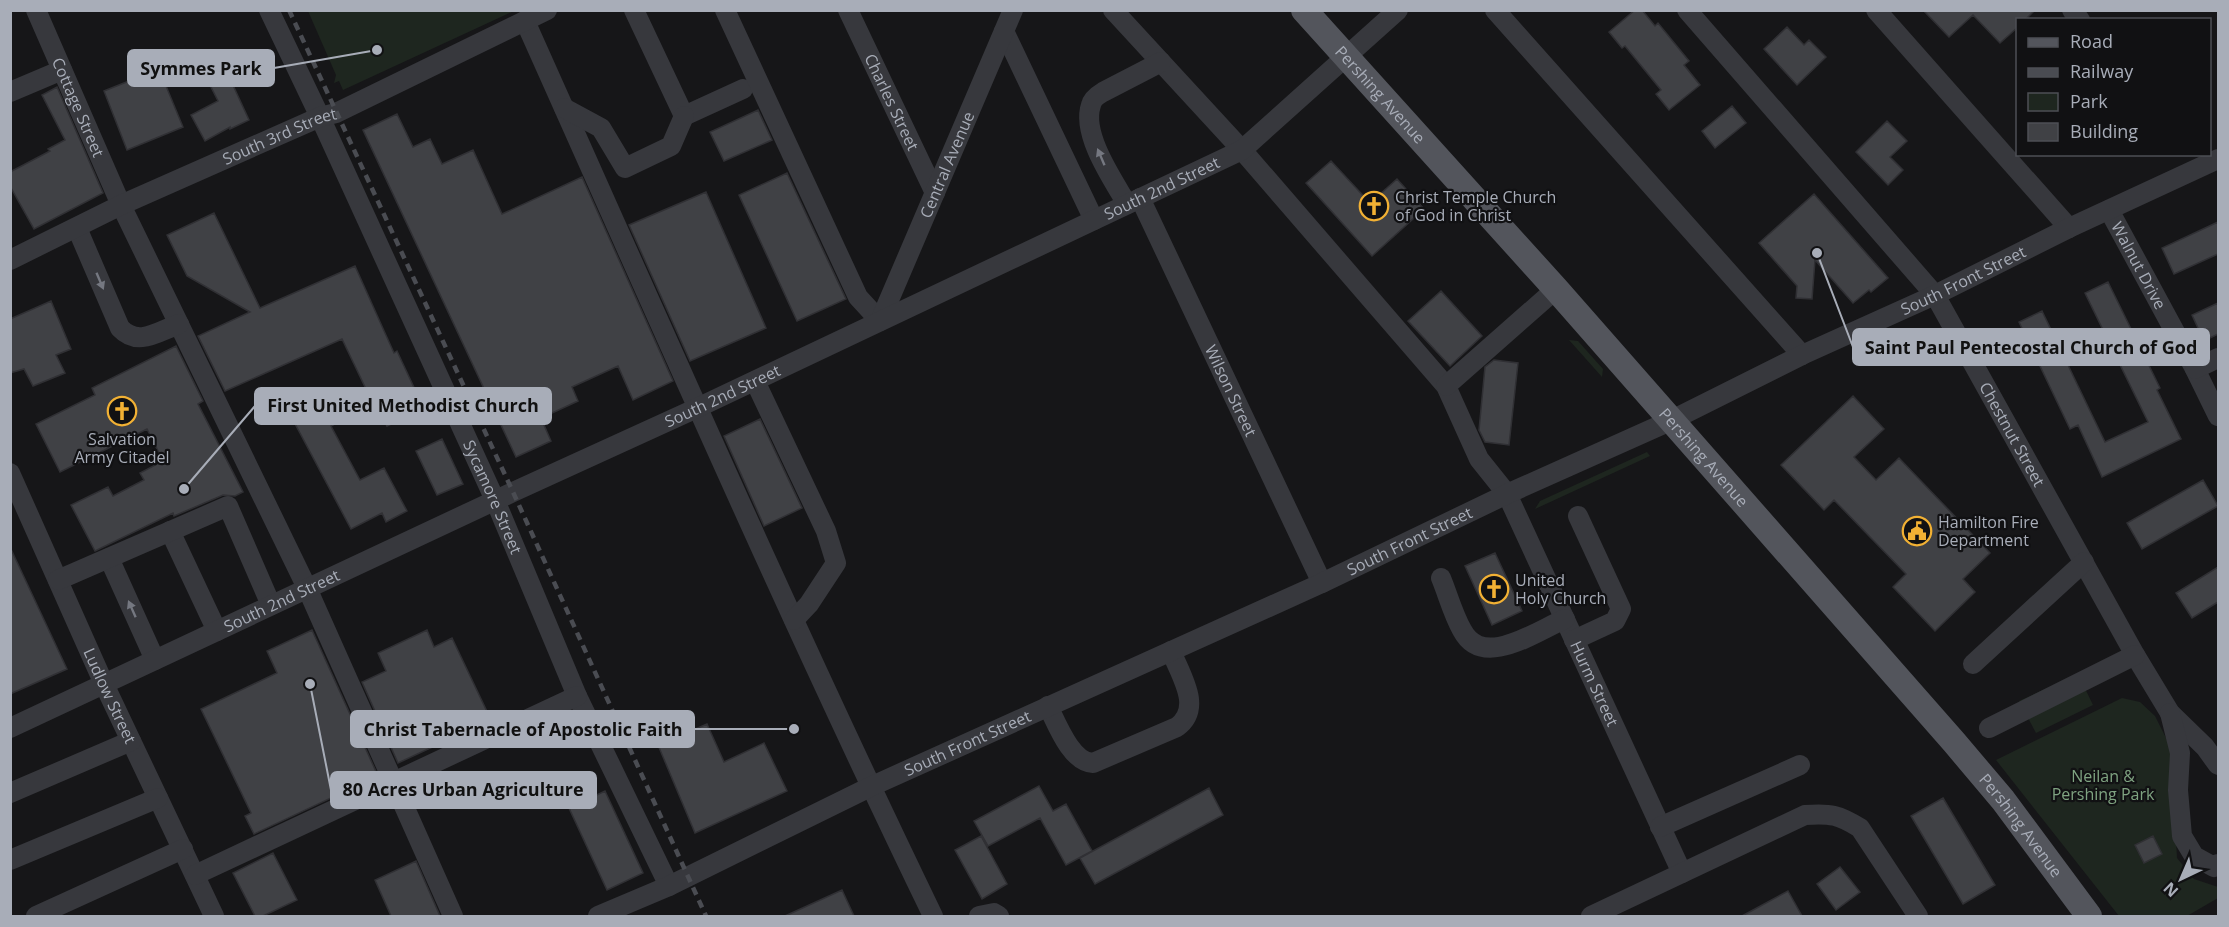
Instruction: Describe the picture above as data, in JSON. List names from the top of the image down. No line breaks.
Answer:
{"streets":{"main road":["Pershing Avenue"],"street":["Charles Street","Cottage Street","South 3rd Street","Central Avenue","South 2nd Street","Walnut Drive","South Front Street","Wilson Street","Chestnut Street","Sycamore Street","Hurm Street","Ludlow Street"]},"crossings":[["Pershing Avenue","South 2nd Street"],["Pershing Avenue","South Front Street"],["Charles Street","Central Avenue"],["Cottage Street","South 3rd Street"],["Cottage Street","South 2nd Street"],["South 3rd Street","Sycamore Street"],["Central Avenue","South 2nd Street"],["South 2nd Street","Wilson Street"],["South 2nd Street","Sycamore Street"],["South 2nd Street","Hurm Street"],["South 2nd Street","Ludlow Street"],["Walnut Drive","South Front Street"],["South Front Street","Wilson Street"],["South Front Street","Chestnut Street"],["South Front Street","Sycamore Street"],["South Front Street","Hurm Street"],["Wilson Street","Hurm Street"]],"parks":["Neilan & Pershing Park"],"places":{"other":["Symmes Park","Saint Paul Pentecostal Church of God","First United Methodist Church","80 Acres Urban Agriculture","Christ Tabernacle of Apostolic Faith"],"church":["Christ Temple Church of God in Christ","Salvation Army Citadel","United Holy Church"],"public building":["Hamilton Fire Department"]},"legend":["Road","Railway","Park","Building"],"north":"bottom left"}
